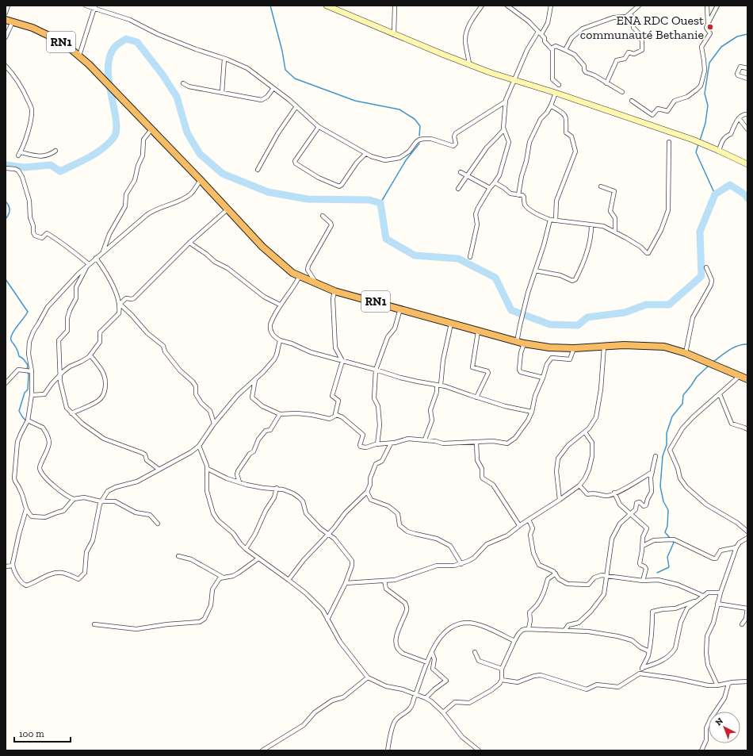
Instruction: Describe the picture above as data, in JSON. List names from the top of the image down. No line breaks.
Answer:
{"streets":{"highway":["RN1"]},"places":["ENA RDC Ouest communauté Bethanie"],"scale_bar":"100 m","north":"top left"}
